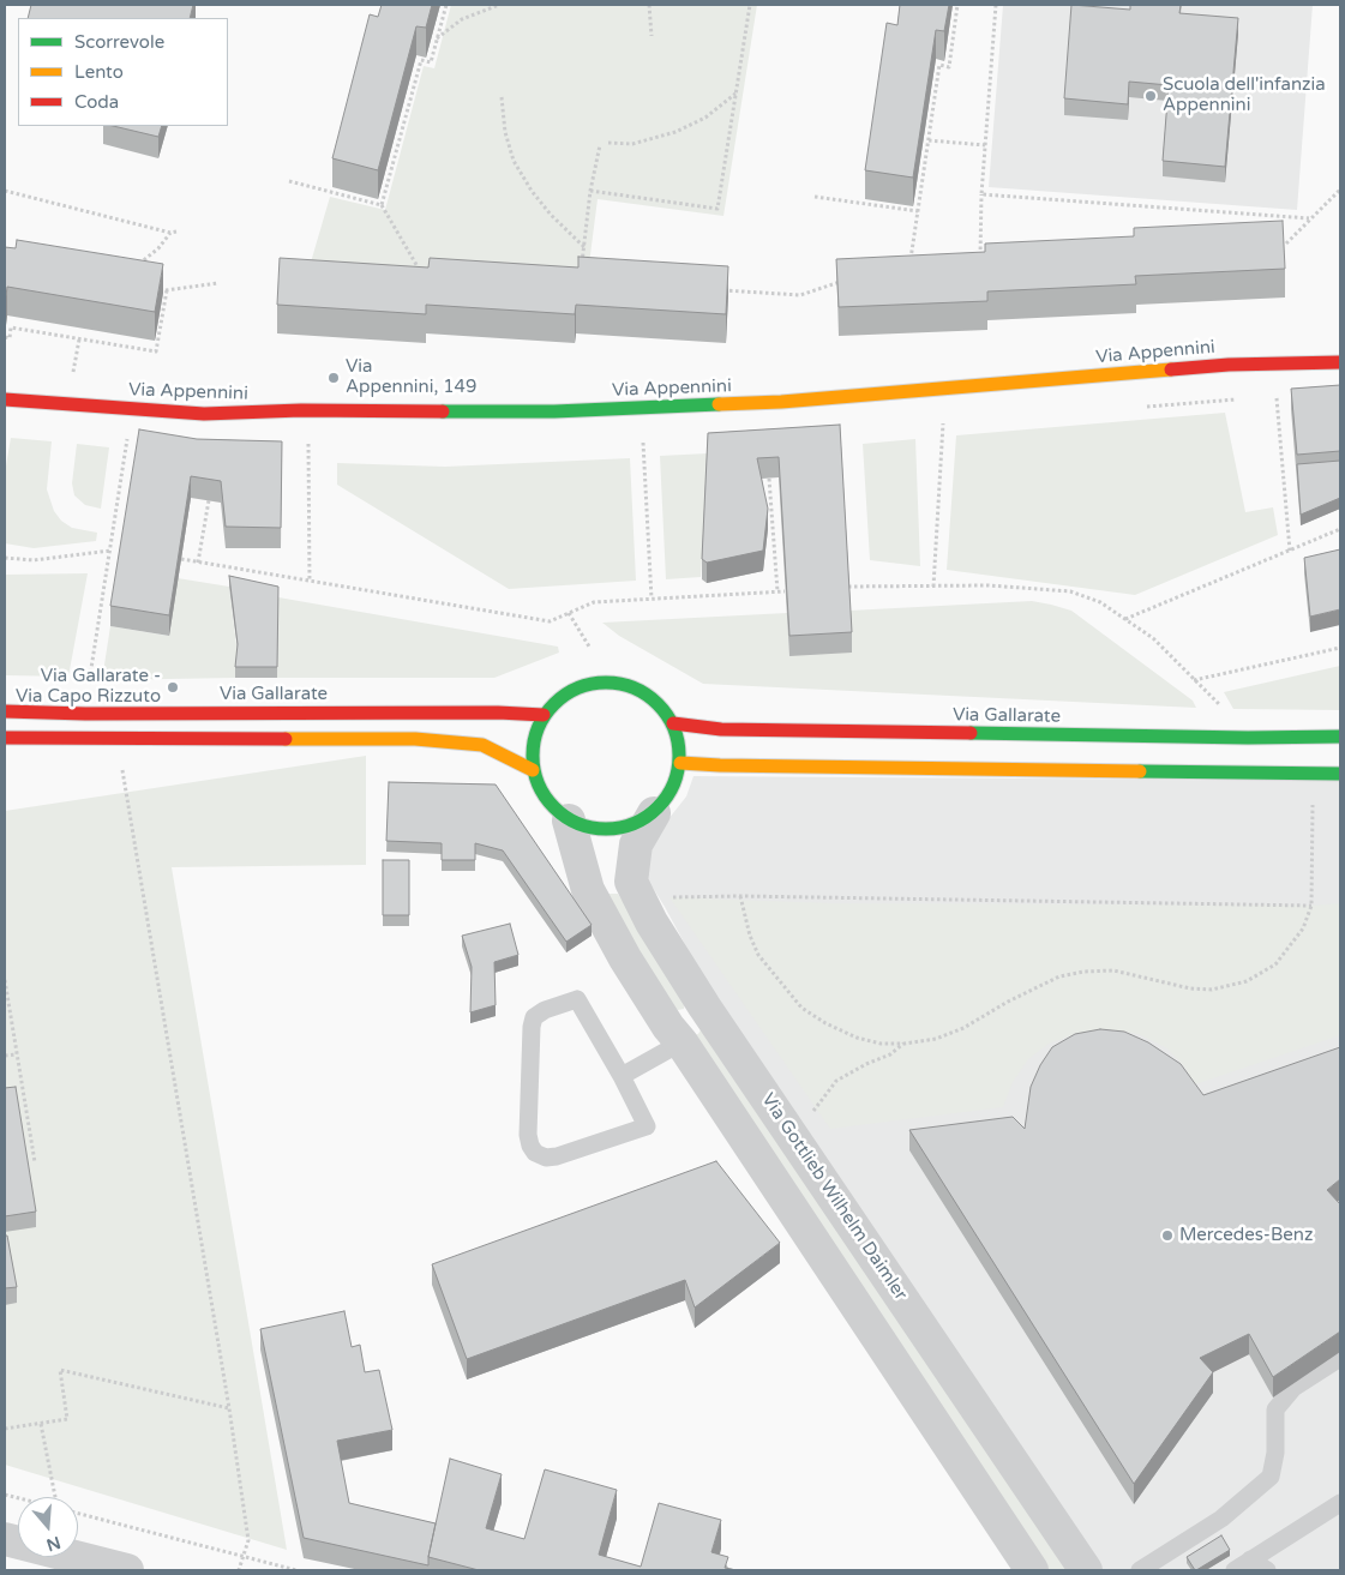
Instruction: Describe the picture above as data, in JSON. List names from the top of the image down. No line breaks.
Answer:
{"streets":{"main road":["Via Appennini","Via Gallarate"],"street":["Via Gottlieb Wilhelm Daimler"]},"crossings":[["Via Gallarate","Via Gottlieb Wilhelm Daimler"]],"places":["Scuola dell'infanzia Appennini","Via Appennini, 149","Via Gallarate - Via Capo Rizzuto","Mercedes-Benz"],"legend":["Scorrevole","Lento","Coda"],"north":"bottom"}
